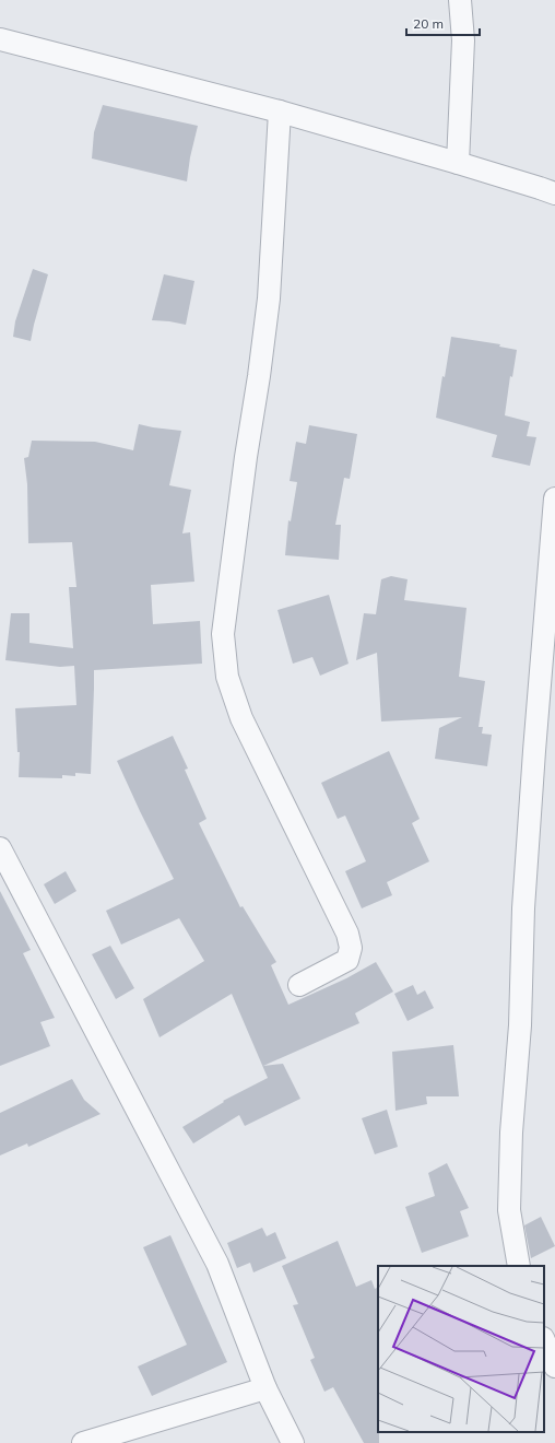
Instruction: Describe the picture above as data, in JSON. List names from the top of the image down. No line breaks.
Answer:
{"scale_bar":"20 m"}
